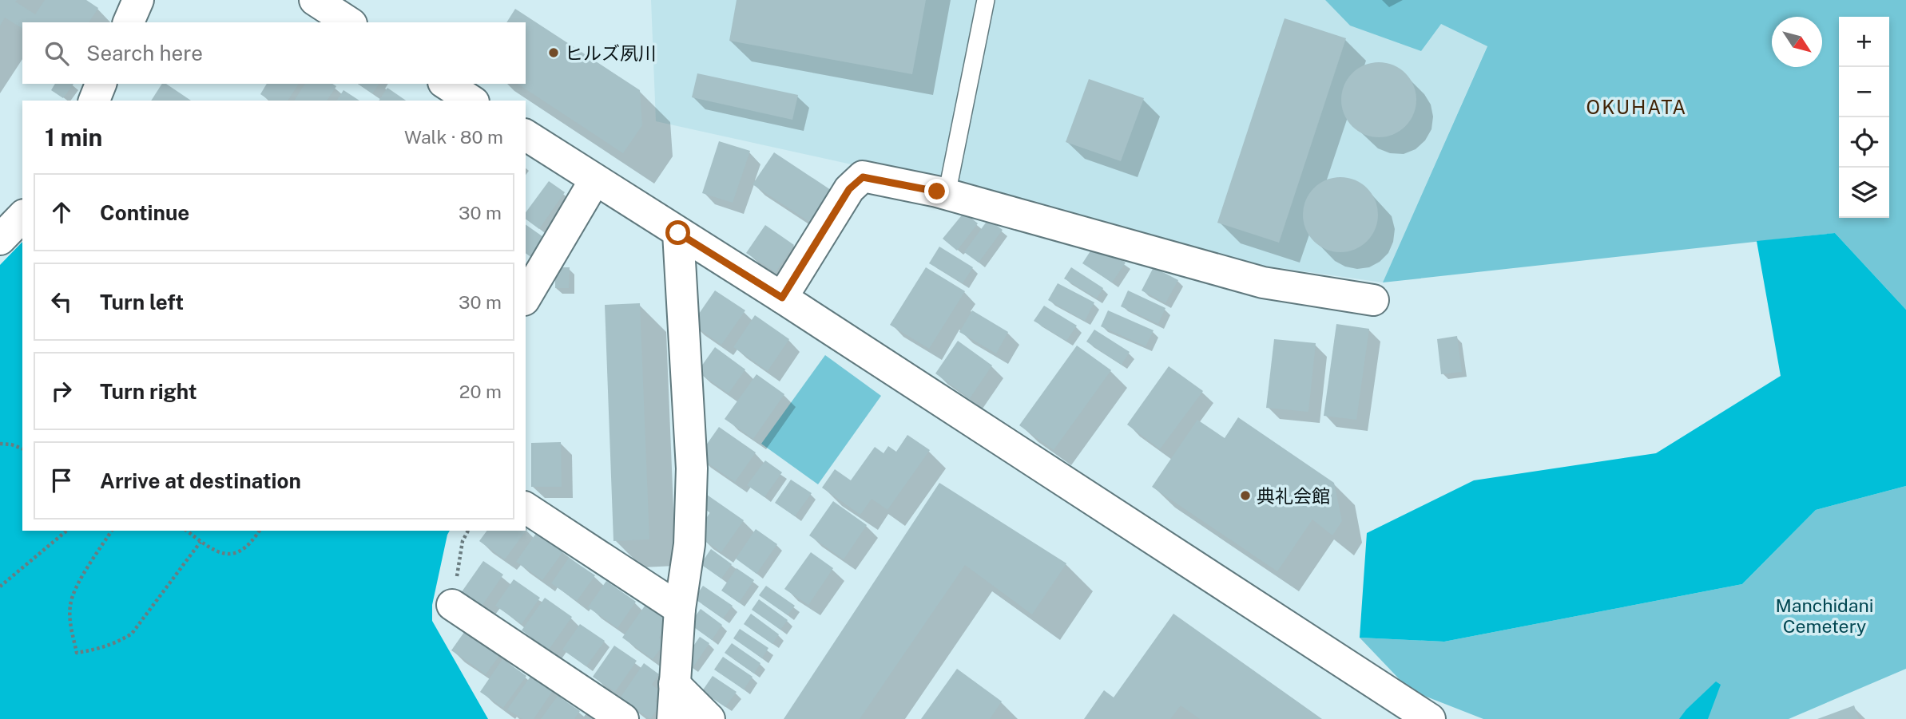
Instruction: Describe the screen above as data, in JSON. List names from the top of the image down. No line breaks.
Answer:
{"districts":["OKUHATA"],"parks":["Manchidani Cemetery"],"places":["ヒルズ夙川","典礼会館"],"north":"bottom right","page":{"map_buttons":["+","−"],"search":"Search here","heading":["1 min","Walk · 80 m"],"list":[["Continue","30 m"],["Turn left","30 m"],["Turn right","20 m"],"Arrive at destination"]}}
